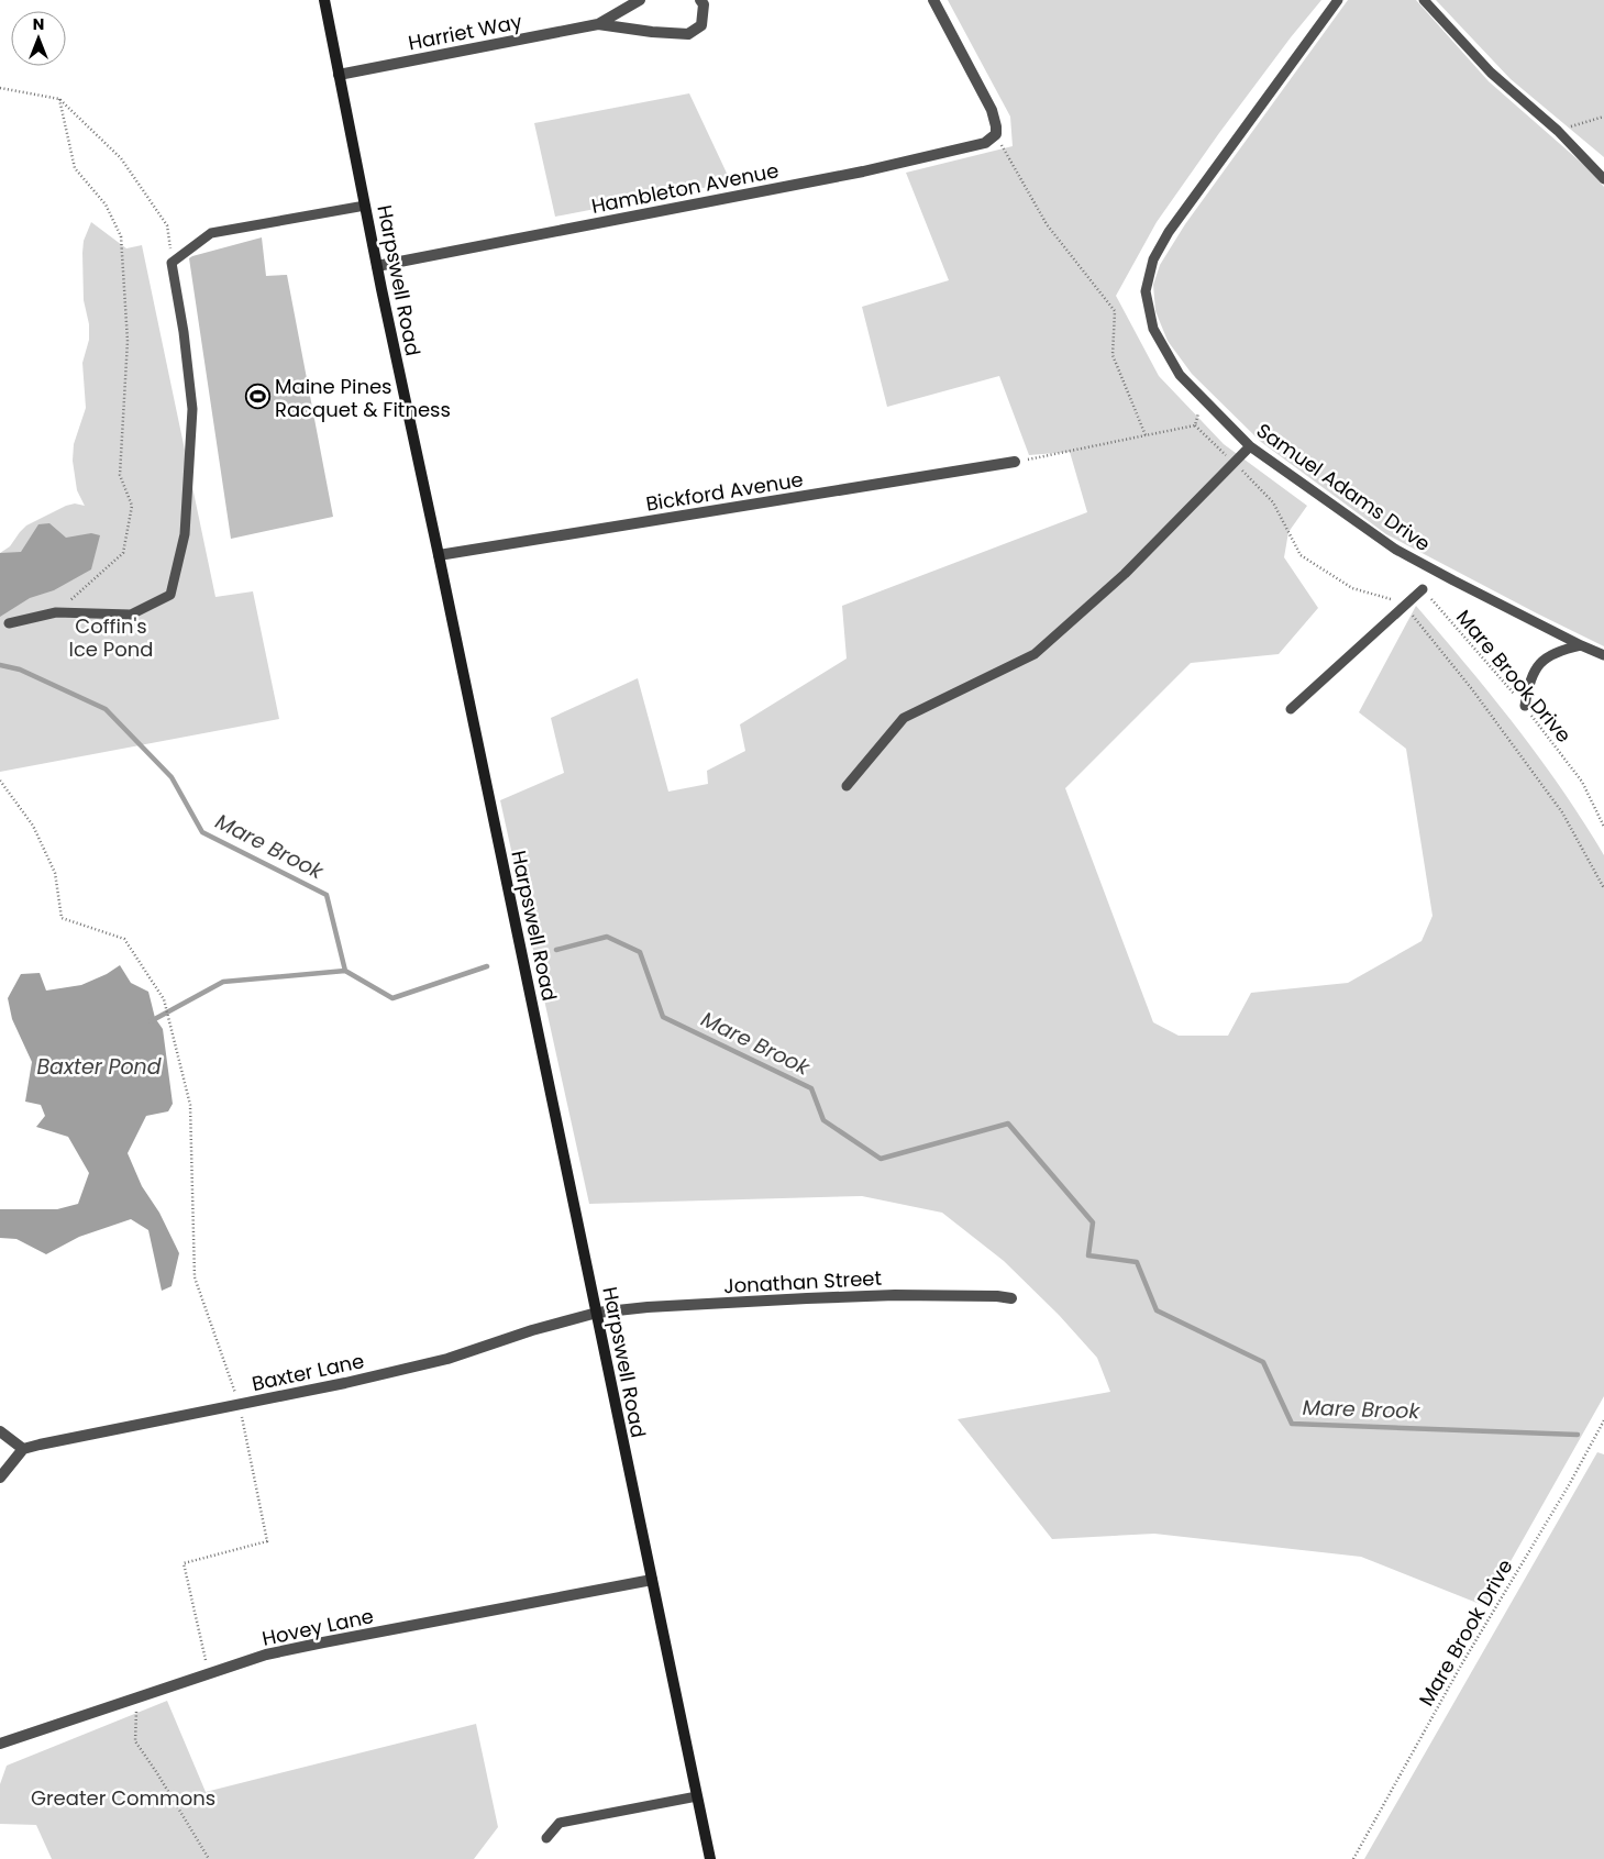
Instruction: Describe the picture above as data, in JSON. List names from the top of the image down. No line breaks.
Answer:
{"streets":{"main road":["Harpswell Road"],"street":["Harriet Way","Hambleton Avenue","Bickford Avenue","Jonathan Street","Baxter Lane","Hovey Lane"],"lane":["Samuel Adams Drive"],"path":["Mare Brook Drive"]},"crossings":[["Harriet Way","Harpswell Road"],["Hambleton Avenue","Harpswell Road"],["Harpswell Road","Bickford Avenue"],["Harpswell Road","Jonathan Street"],["Harpswell Road","Baxter Lane"],["Harpswell Road","Hovey Lane"],["Jonathan Street","Baxter Lane"]],"water":["Mare Brook","Baxter Pond"],"parks":["Coffin's Ice Pond","Greater Commons"],"places":{"sports":["Maine Pines Racquet & Fitness"]},"north":"top"}
